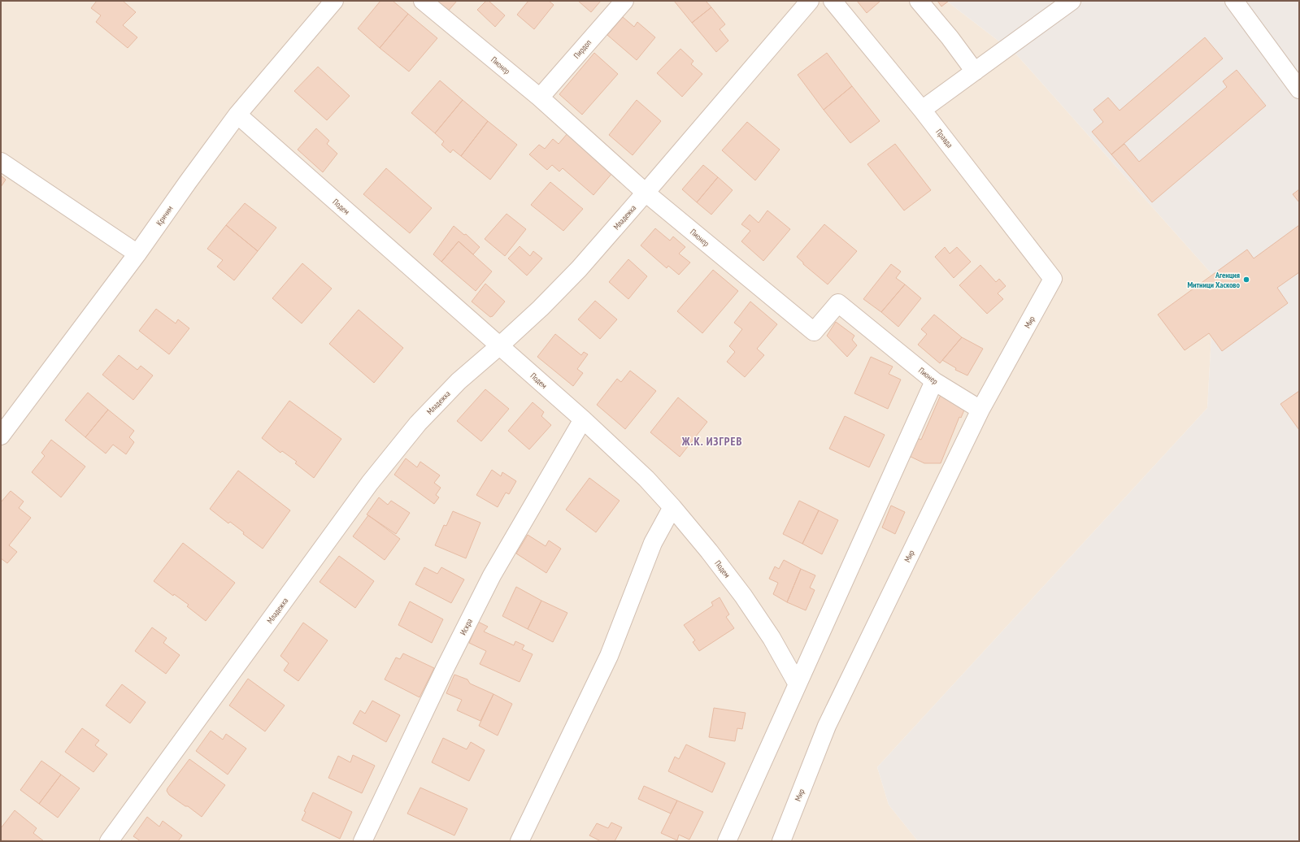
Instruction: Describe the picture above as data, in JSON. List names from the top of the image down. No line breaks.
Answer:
{"streets":{"street":["Пирдоп","Пионер","Правда","Подем","Кричим","Младежка","Мир","Искра"]},"crossings":[["Пирдоп","Пионер"],["Пионер","Младежка"],["Пионер","Мир"],["Правда","Мир"],["Подем","Кричим"],["Подем","Младежка"],["Подем","Искра"]],"districts":["Ж.К. ИЗГРЕВ"],"places":["Агенция Митници Хасково"]}
